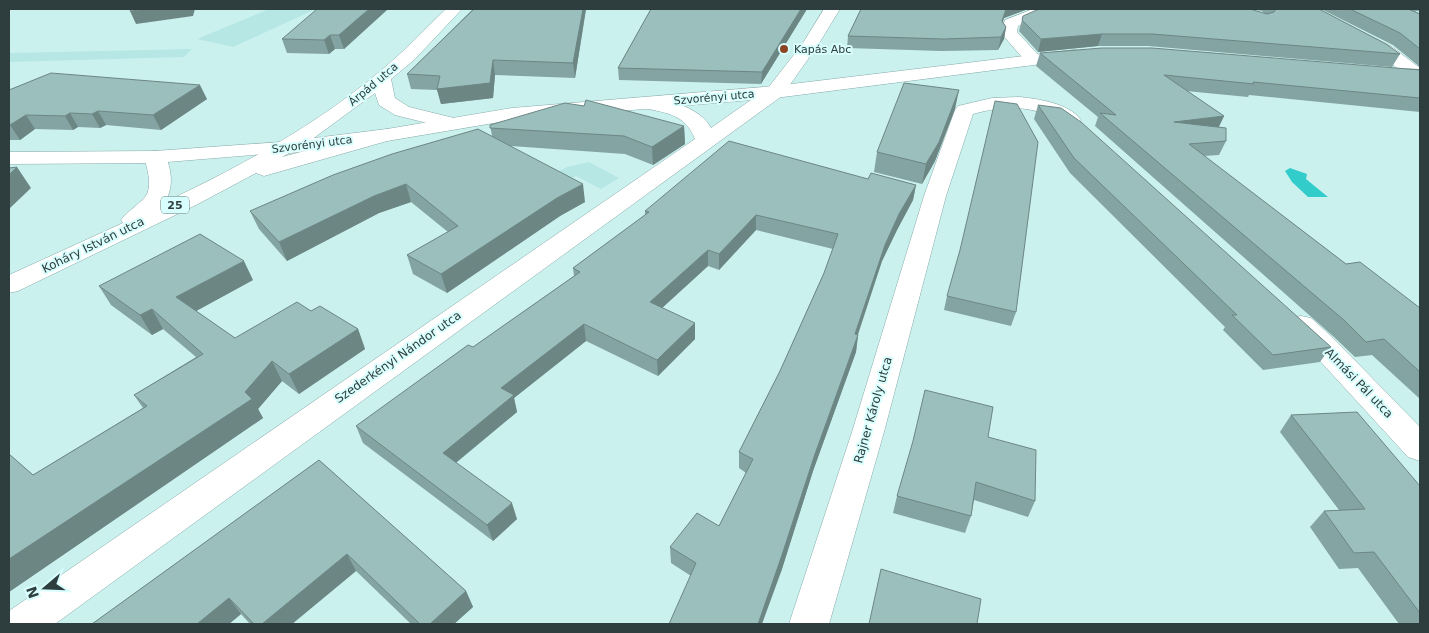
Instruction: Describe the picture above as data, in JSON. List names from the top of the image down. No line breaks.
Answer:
{"streets":{"street":["Árpád utca","Szvorényi utca","25","Koháry István utca","Szederkényi Nándor utca","Almási Pál utca","Rajner Károly utca"]},"crossings":[["Árpád utca","Szvorényi utca"],["Árpád utca","Koháry István utca"],["Szvorényi utca","Koháry István utca"],["Szvorényi utca","Szederkényi Nándor utca"]],"places":["Kapás Abc"],"north":"left"}
